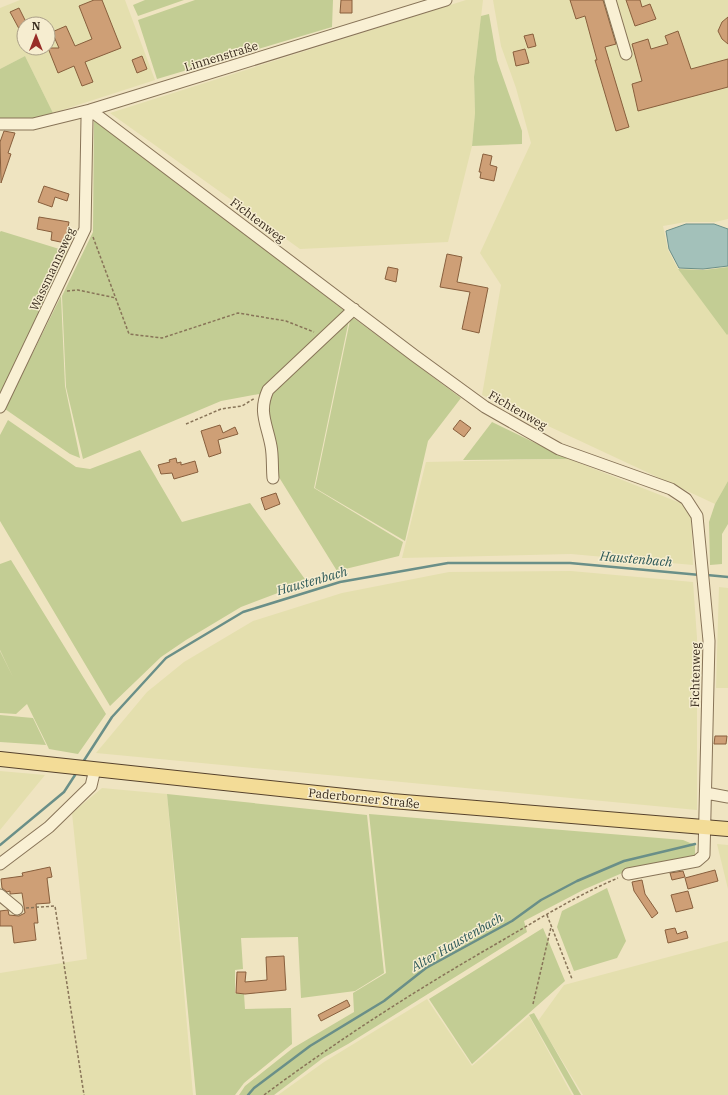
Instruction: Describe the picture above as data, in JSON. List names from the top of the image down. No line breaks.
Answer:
{"streets":{"main road":["Paderborner Straße"],"street":["Linnenstraße","Fichtenweg","Wassmannsweg"]},"crossings":[["Linnenstraße","Fichtenweg"],["Linnenstraße","Wassmannsweg"],["Fichtenweg","Wassmannsweg"],["Fichtenweg","Paderborner Straße"]],"water":["Haustenbach","Alter Haustenbach"],"north":"top"}
